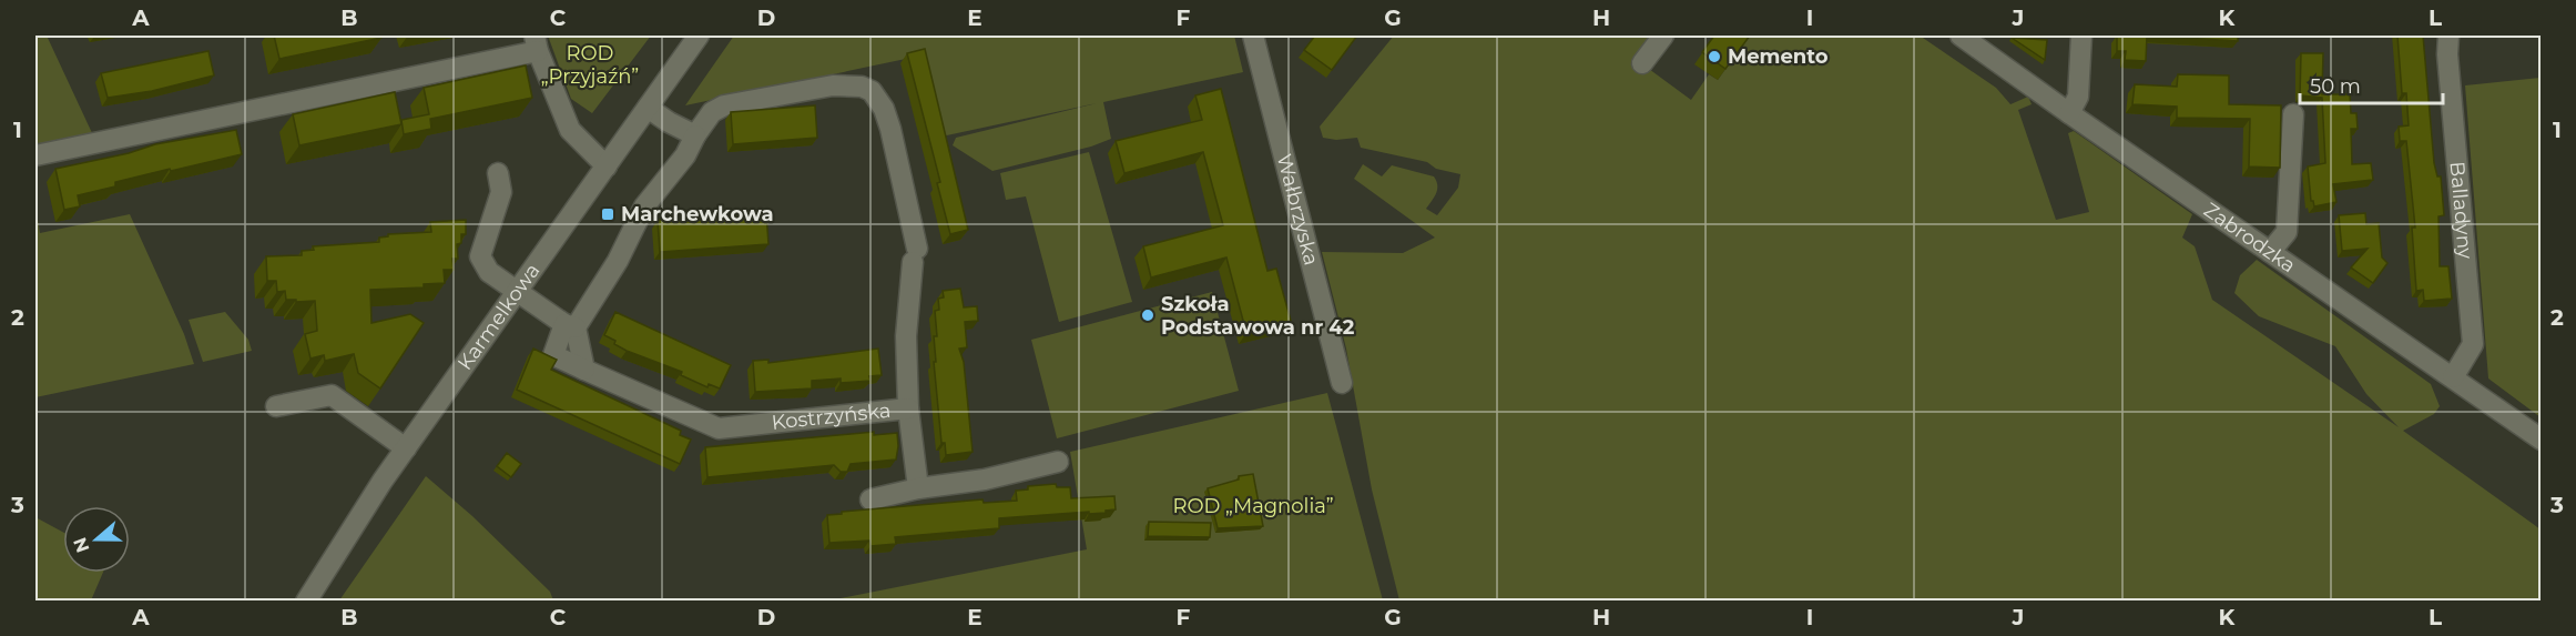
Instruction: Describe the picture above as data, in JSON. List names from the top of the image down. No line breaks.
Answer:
{"streets":{"street":["Wałbrzyska","Balladyny","Zabrodzka","Karmelkowa","Kostrzyńska"]},"crossings":[["Balladyny","Zabrodzka"]],"parks":["ROD „Przyjaźń”","ROD „Magnolia”"],"places":{"other":["Memento","Szkoła Podstawowa nr 42"],"transit":["Marchewkowa"]},"scale_bar":"50 m","north":"left","grid":{"columns":["A","B","C","D","E","F","G","H","I","J","K","L"],"rows":["1","2","3"]}}
